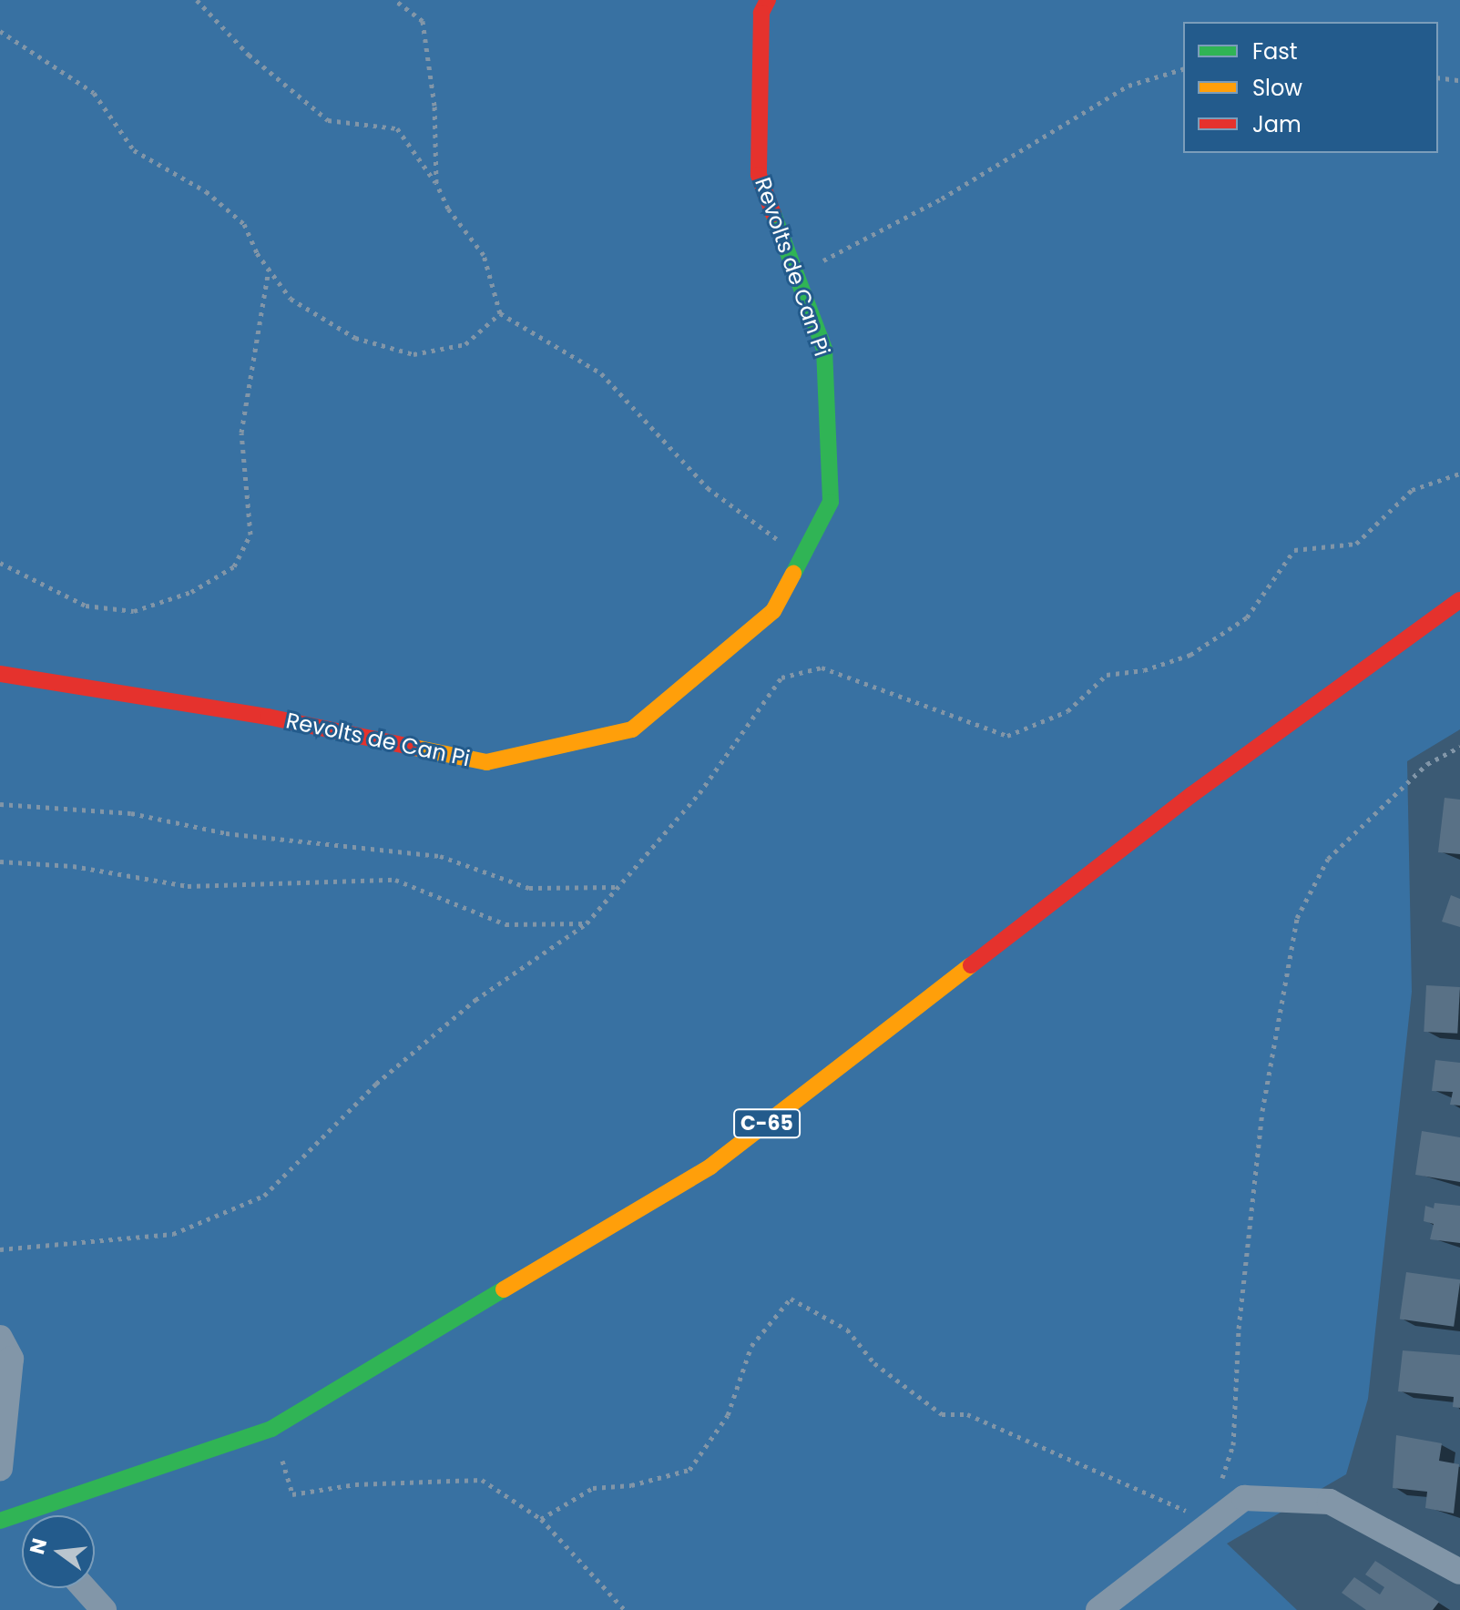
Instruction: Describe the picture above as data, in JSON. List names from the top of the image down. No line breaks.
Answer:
{"streets":{"main road":["Revolts de Can Pi","C-65"]},"legend":["Fast","Slow","Jam"],"north":"left"}
